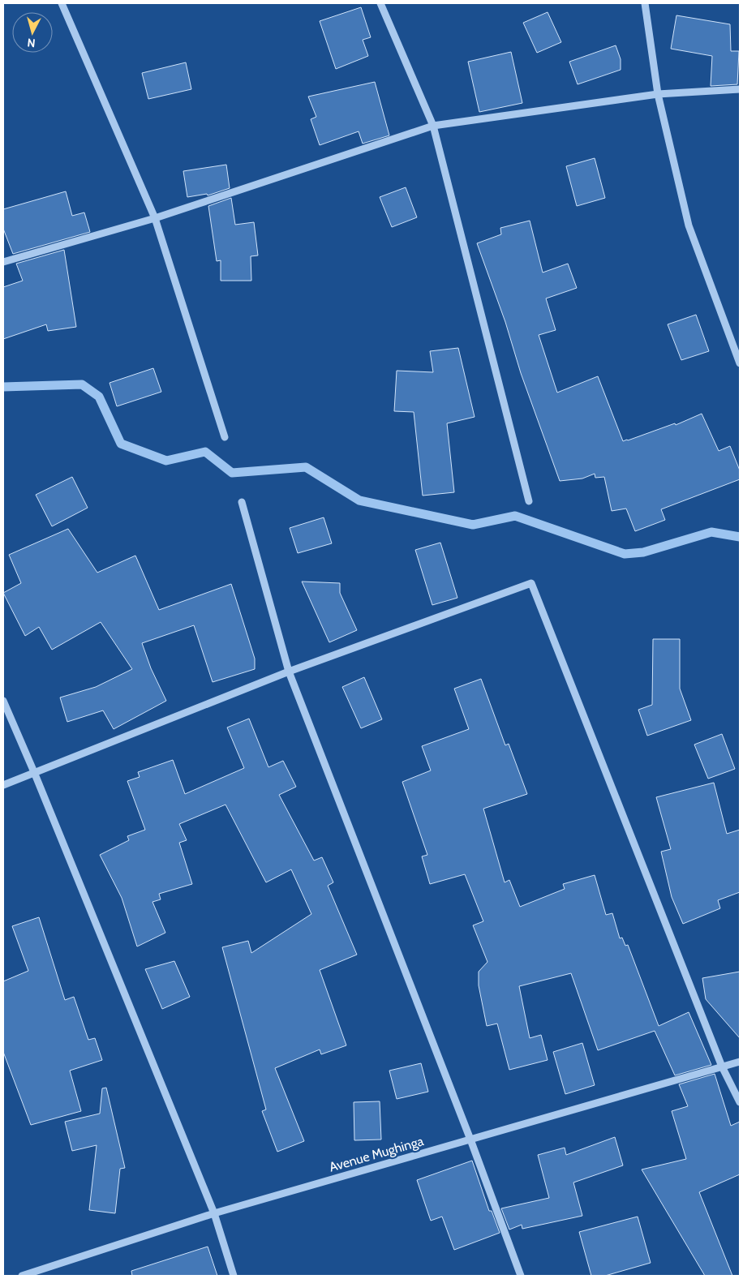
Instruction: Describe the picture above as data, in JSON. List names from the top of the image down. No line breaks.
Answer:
{"streets":{"street":["Avenue Mughinga"]},"north":"bottom"}
